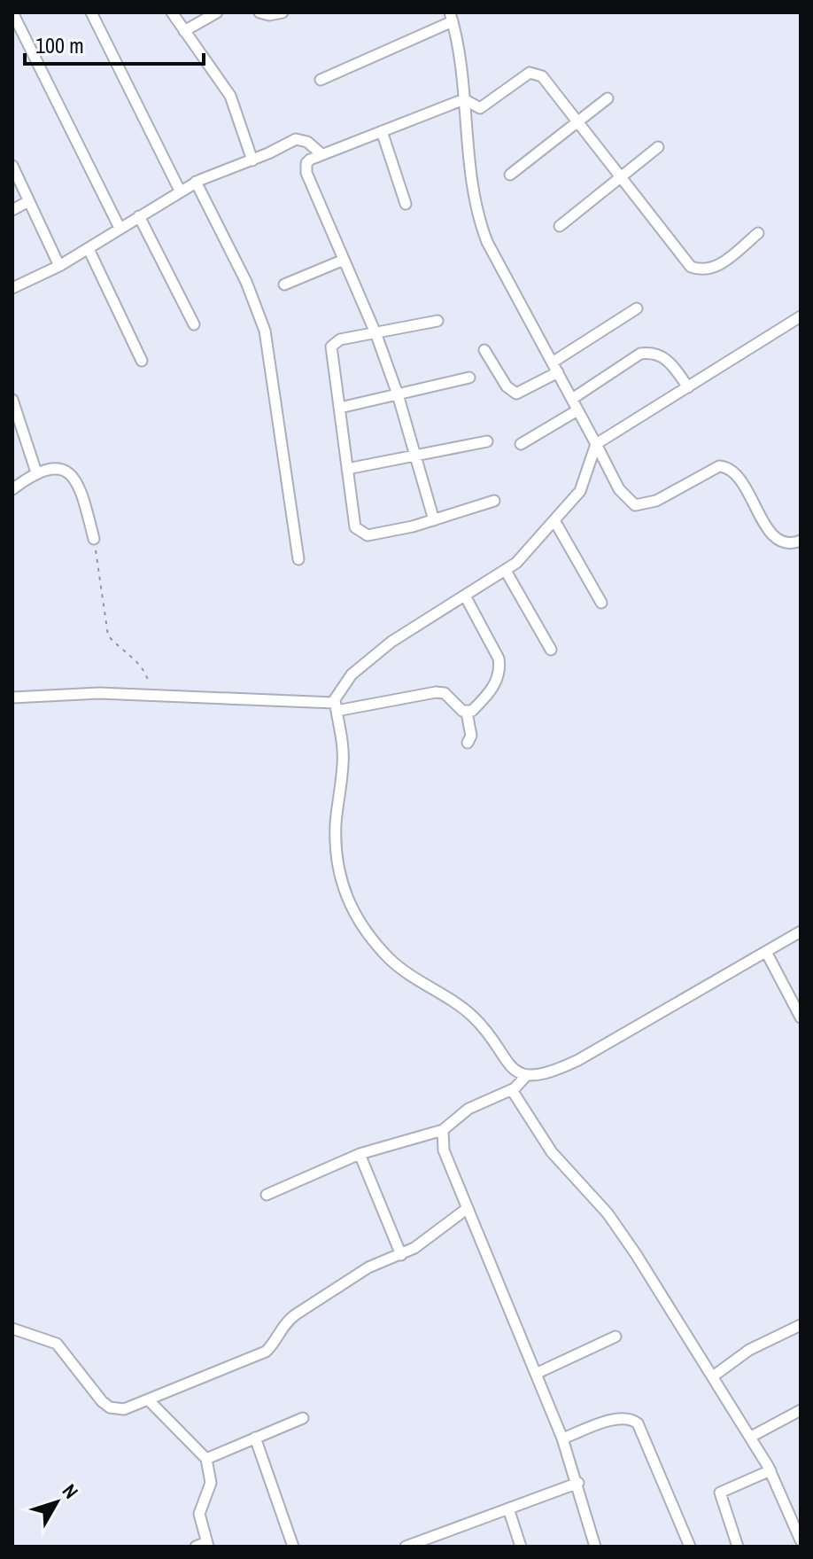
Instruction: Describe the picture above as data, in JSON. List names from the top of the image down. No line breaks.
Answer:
{"scale_bar":"100 m","north":"top right"}
